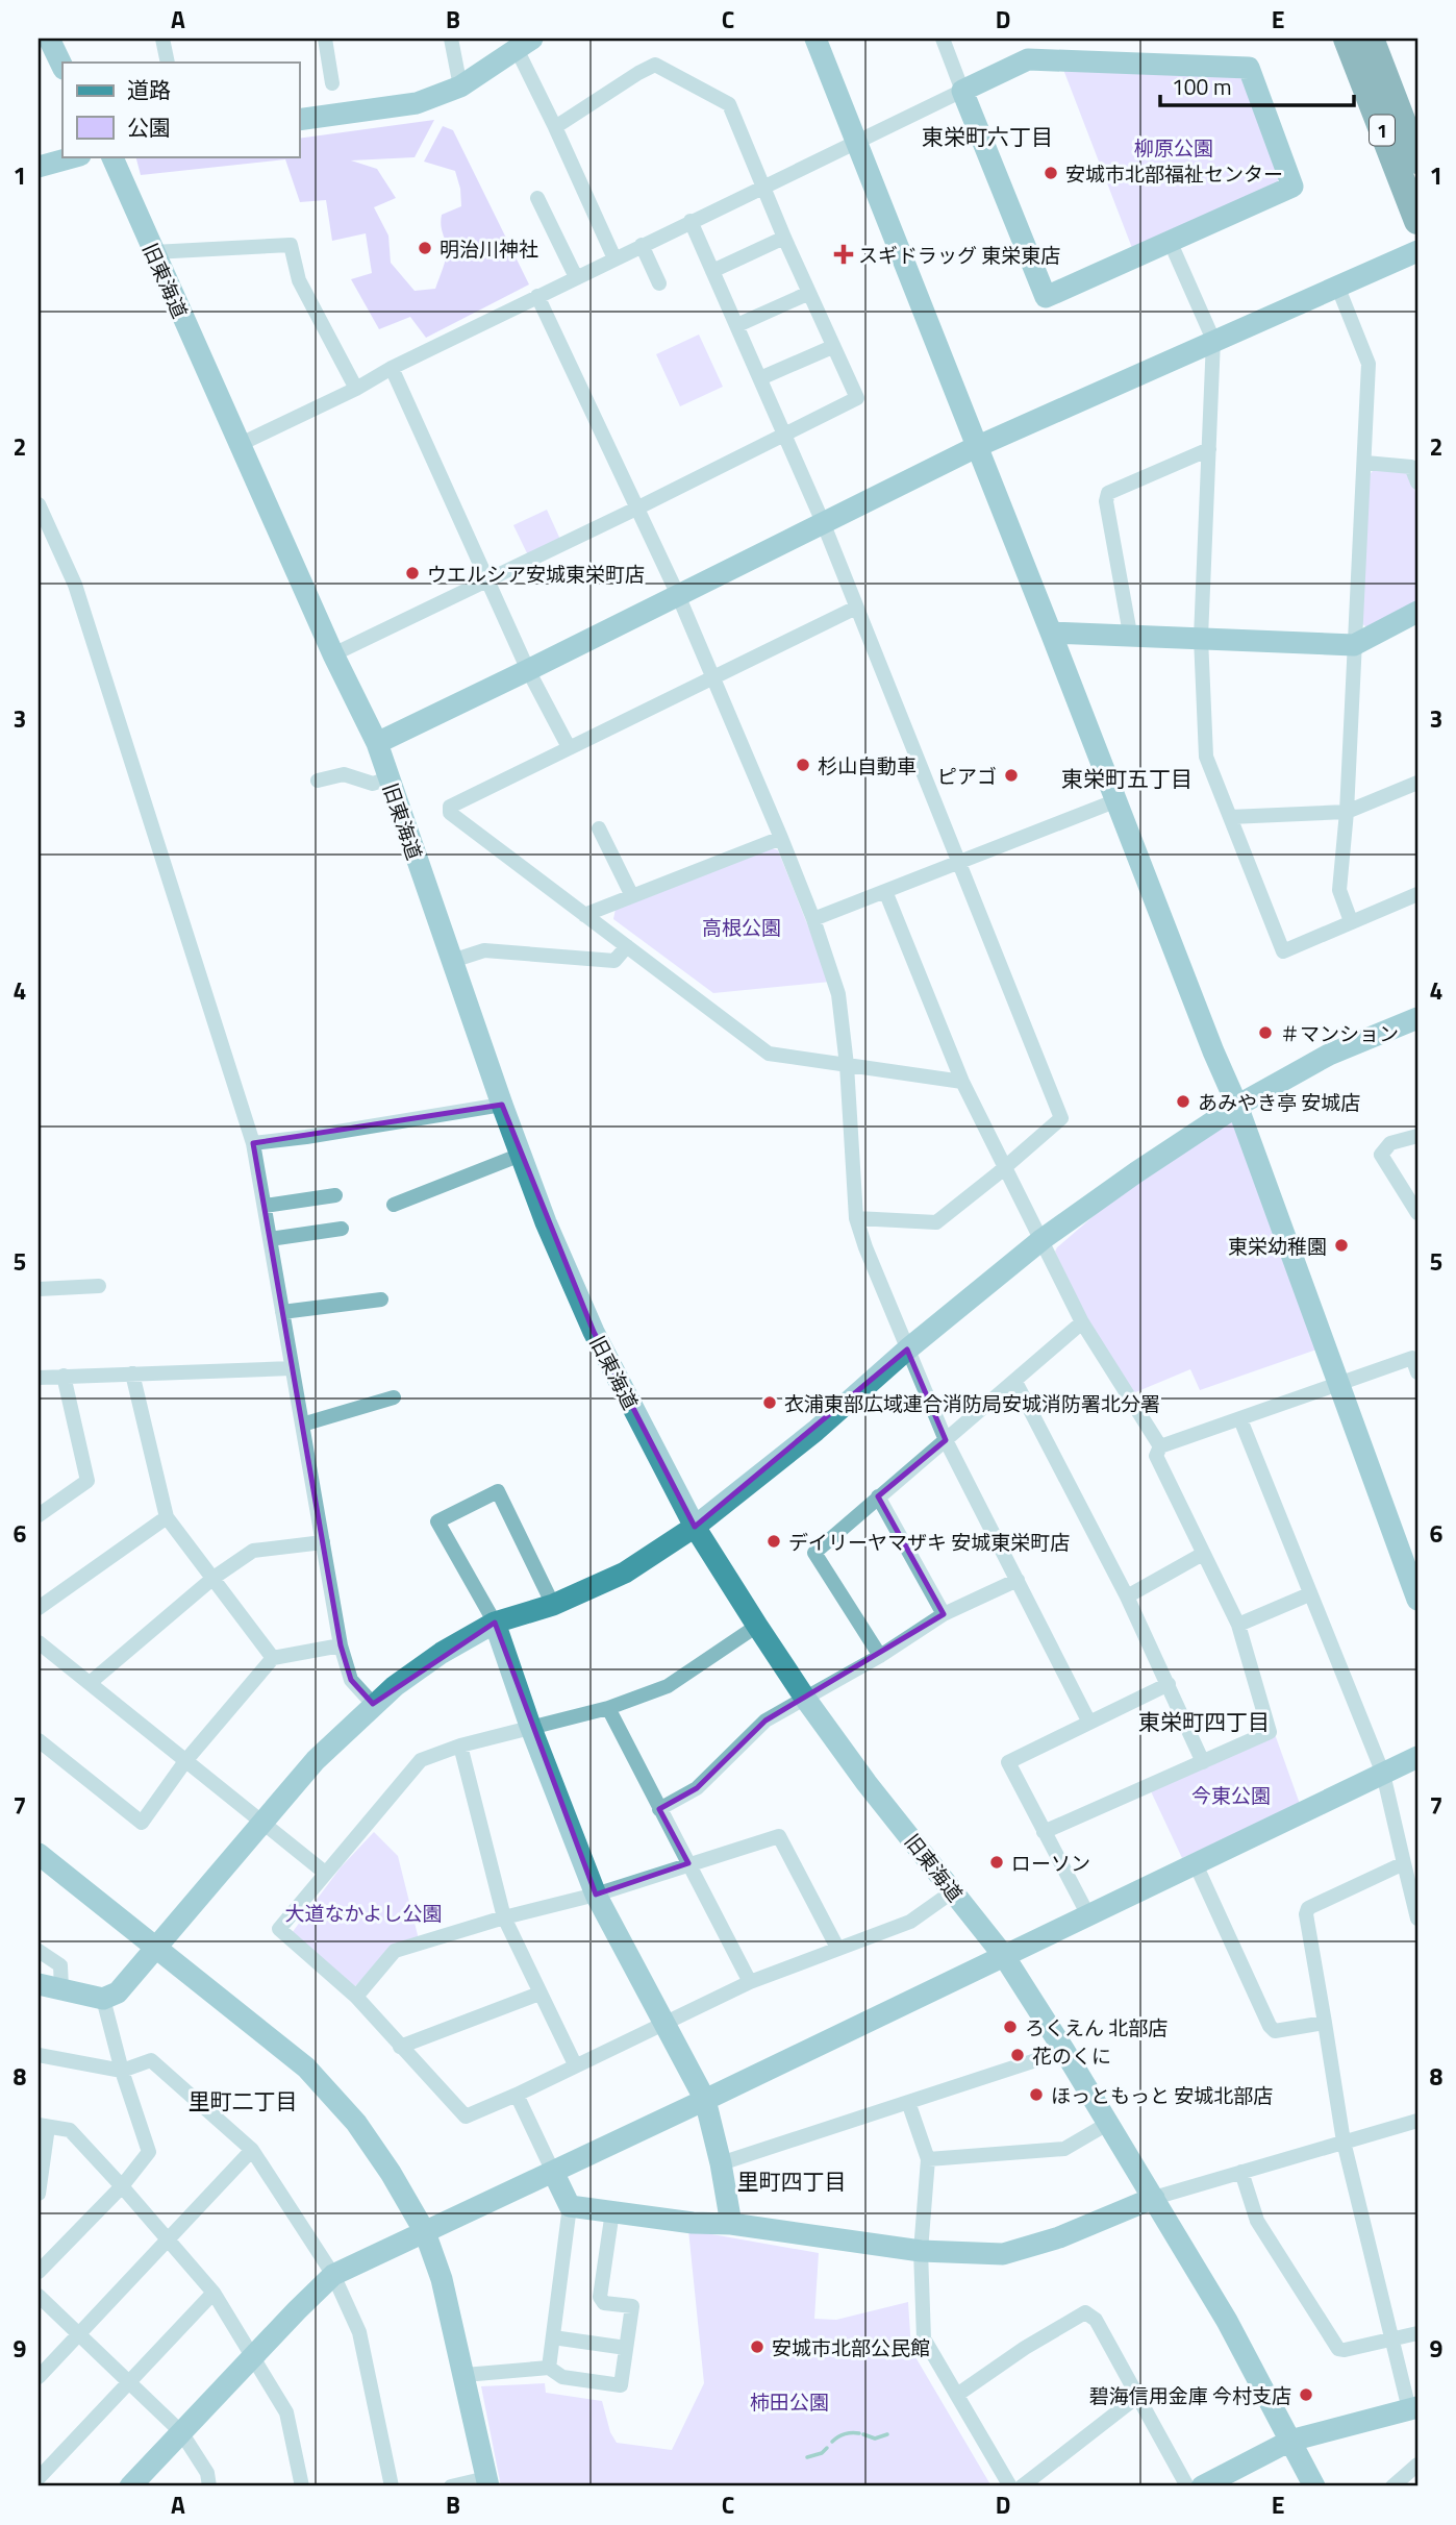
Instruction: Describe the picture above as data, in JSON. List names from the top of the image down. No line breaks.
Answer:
{"streets":{"highway":["1"],"street":["旧東海道"]},"districts":["東栄町六丁目","東栄町五丁目","東栄町四丁目","里町二丁目","里町四丁目"],"parks":["柳原公園","高根公園","今東公園","大道なかよし公園","柿田公園"],"places":{"other":["安城市北部福祉センター","明治川神社","ウエルシア安城東栄町店","杉山自動車","ピアゴ","＃マンション","あみやき亭 安城店","東栄幼稚園","衣浦東部広域連合消防局安城消防署北分署","デイリーヤマザキ 安城東栄町店","ローソン","ろくえん 北部店","花のくに","ほっともっと 安城北部店","安城市北部公民館","碧海信用金庫 今村支店"],"health":["スギドラッグ 東栄東店"]},"legend":["道路","公園"],"scale_bar":"100 m","grid":{"columns":["A","B","C","D","E"],"rows":["1","2","3","4","5","6","7","8","9"]}}
